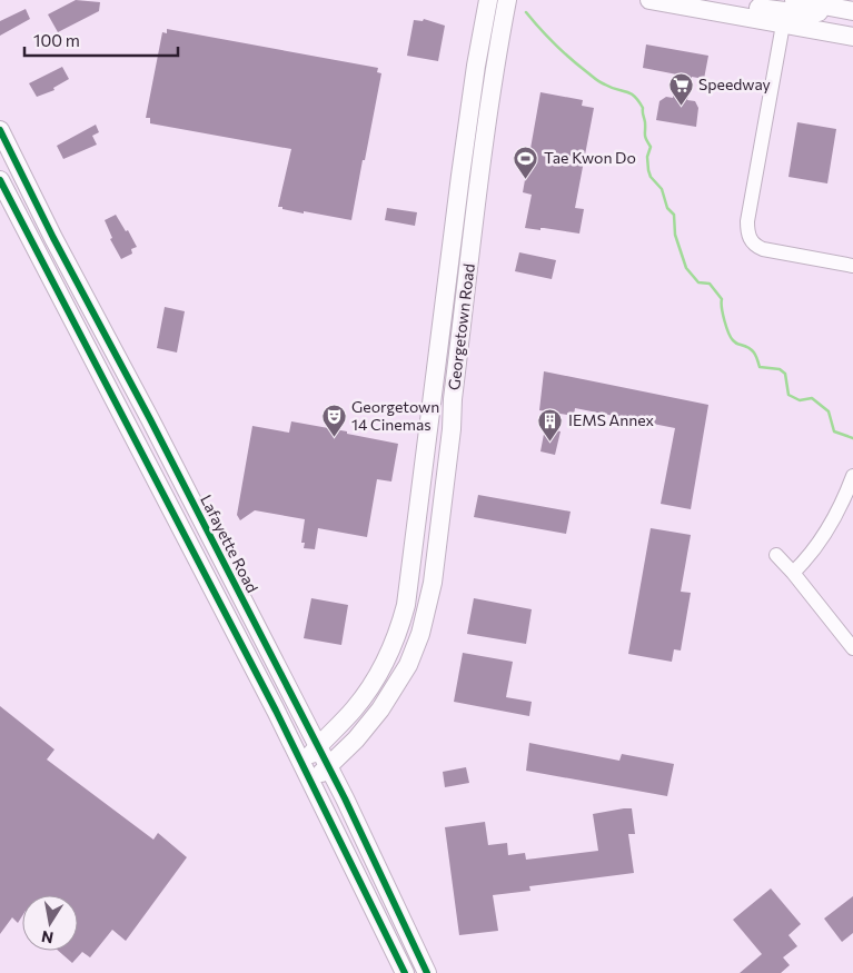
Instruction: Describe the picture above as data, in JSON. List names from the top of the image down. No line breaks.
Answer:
{"streets":{"main road":["Georgetown Road","Lafayette Road"]},"crossings":[["Georgetown Road","Lafayette Road"]],"places":{"supermarket":["Speedway"],"sports":["Tae Kwon Do"],"theatre":["Georgetown 14 Cinemas"],"building":["IEMS Annex"]},"scale_bar":"100 m","north":"bottom"}
